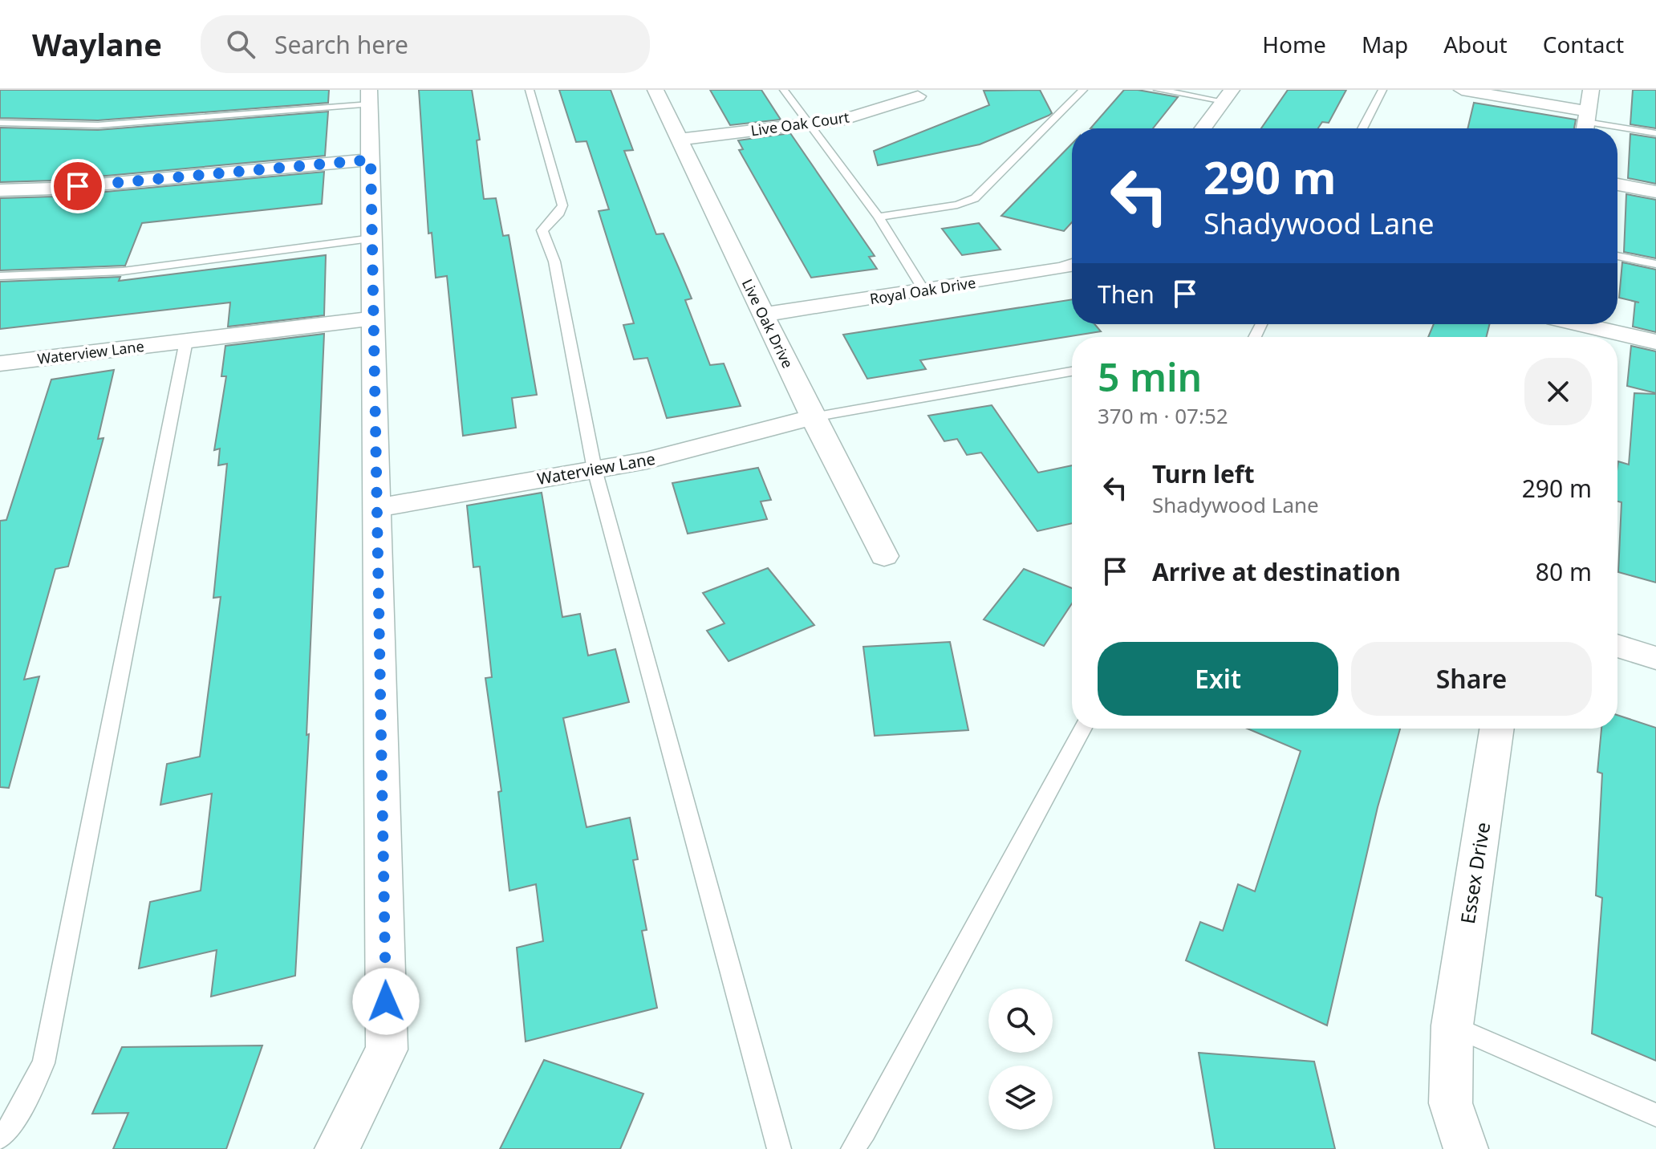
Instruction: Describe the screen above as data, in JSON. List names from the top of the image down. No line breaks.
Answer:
{"streets":{"street":["Live Oak Court","Royal Oak Drive","Live Oak Drive","Waterview Lane","Essex Drive"]},"crossings":[["Live Oak Court","Live Oak Drive"],["Royal Oak Drive","Live Oak Drive"],["Live Oak Drive","Waterview Lane"]],"page":{"header":"Waylane","search":"Search here","nav":["Home","Map","About","Contact"],"turn":["290 m","Shadywood Lane"],"then":"Then","heading":["5 min","370 m · 07:52"],"list":[{"name":"Turn left","note":"Shadywood Lane","value":"290 m"},{"name":"Arrive at destination","value":"80 m"}],"buttons":["Exit","Share"]}}
